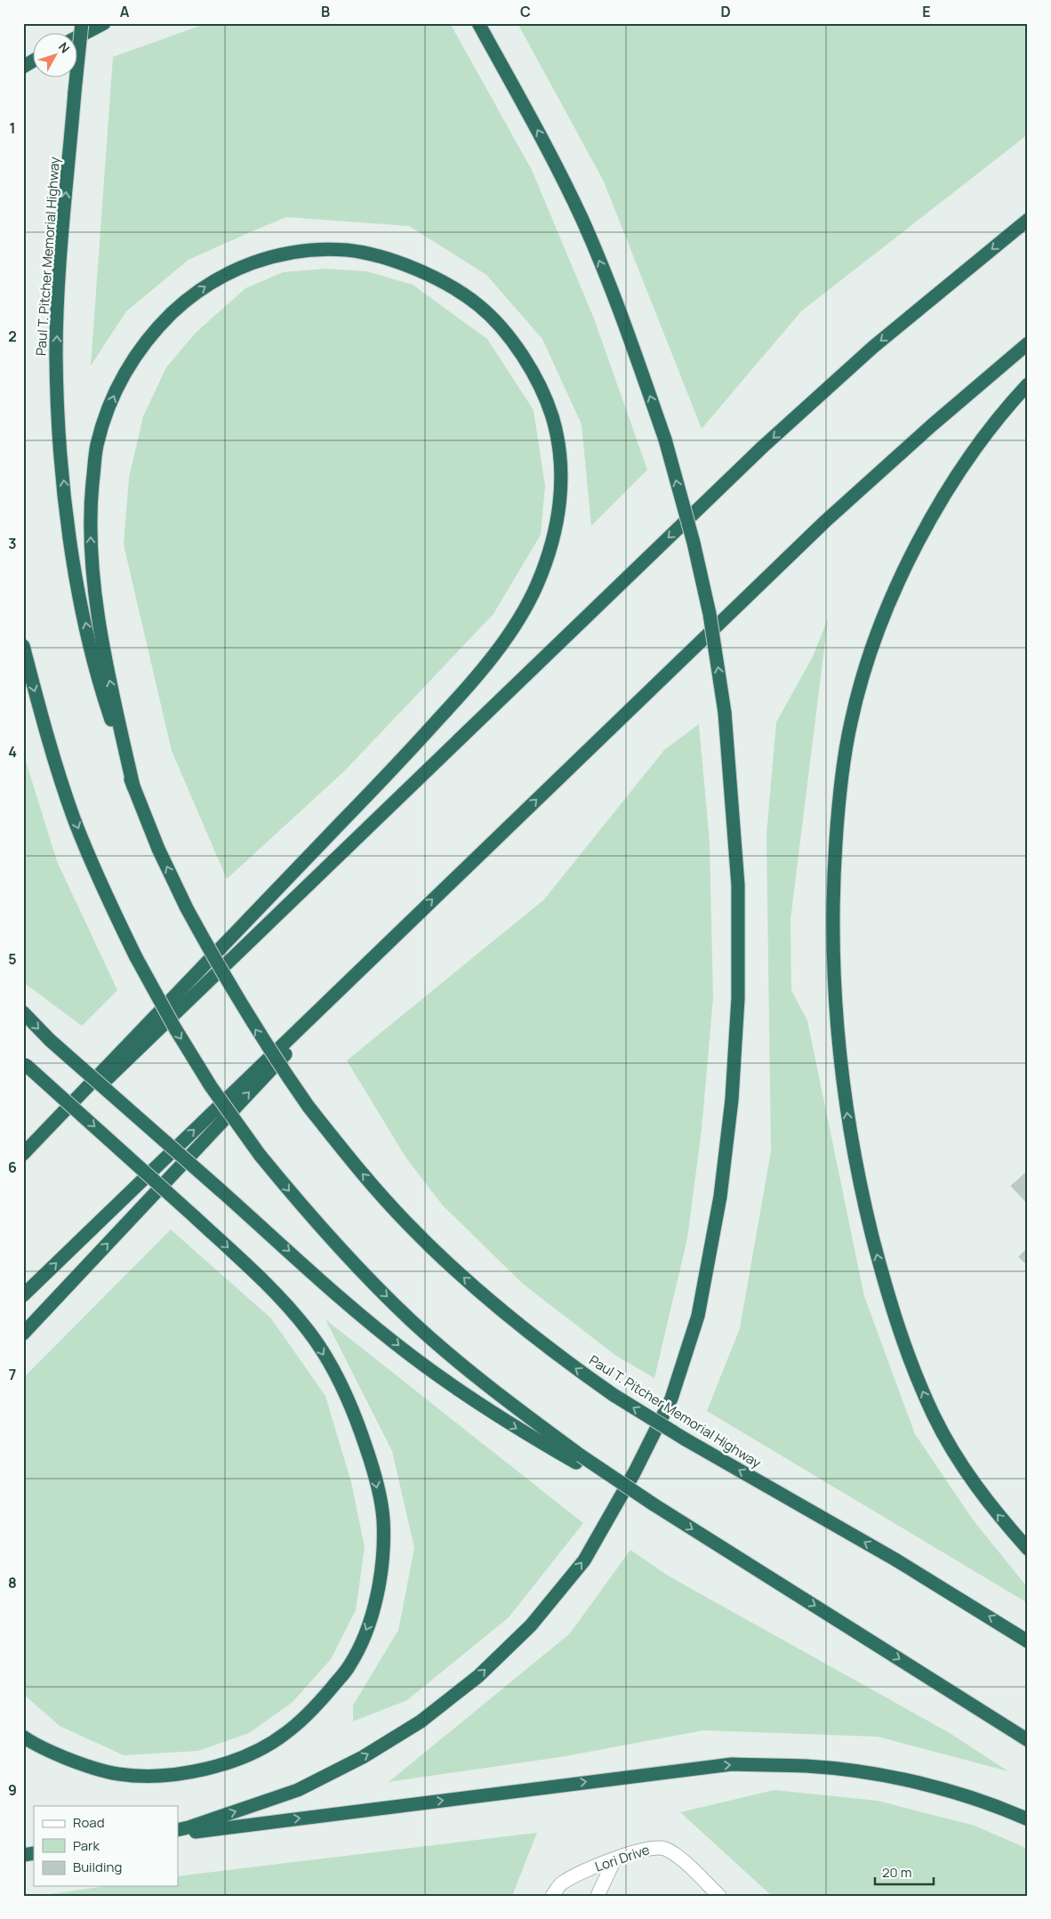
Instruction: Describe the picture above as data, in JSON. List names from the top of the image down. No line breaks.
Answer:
{"streets":{"highway":["Paul T. Pitcher Memorial Highway"],"street":["Lori Drive"]},"legend":["Road","Park","Building"],"scale_bar":"20 m","north":"top right","grid":{"columns":["A","B","C","D","E"],"rows":["1","2","3","4","5","6","7","8","9"]}}
